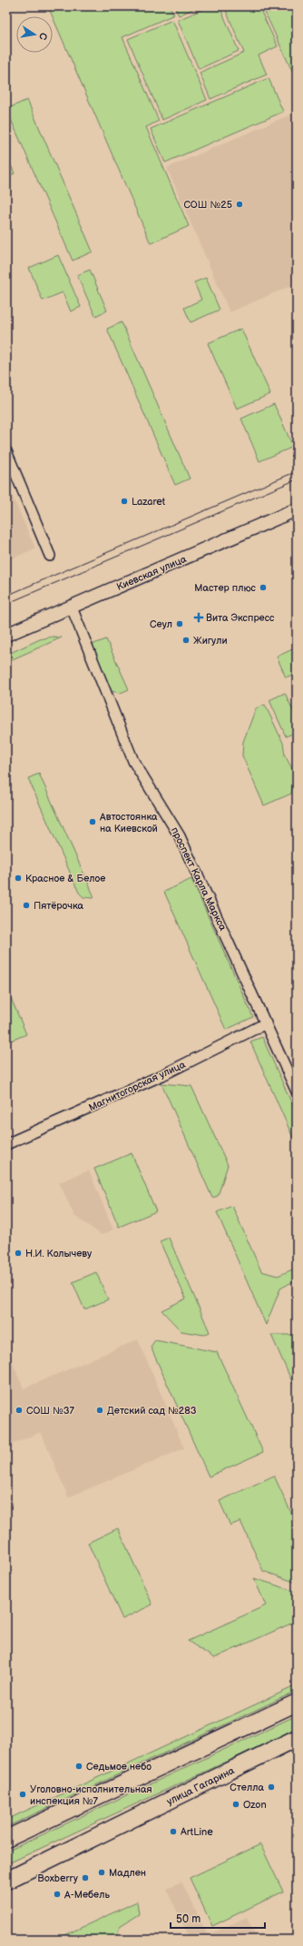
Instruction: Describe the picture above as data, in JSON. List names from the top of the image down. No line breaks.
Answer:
{"streets":{"main road":["улица Гагарина"],"street":["Киевская улица","проспект Карла Маркса","Магнитогорская улица"]},"crossings":[["Киевская улица","проспект Карла Маркса"],["проспект Карла Маркса","Магнитогорская улица"]],"places":{"other":["СОШ №25","Lazaret","Мастер плюс","Сеул","Жигули","Автостоянка на Киевской","Красное & Белое","Пятёрочка","Н.И. Колычеву","СОШ №37","Детский сад №283","Седьмое небо","Стелла","Уголовно-исполнительная инспекция №7","Ozon","ArtLine","Мадлен","Boxberry","А-Мебель"],"health":["Вита Экспресс"]},"scale_bar":"50 m","north":"right"}
